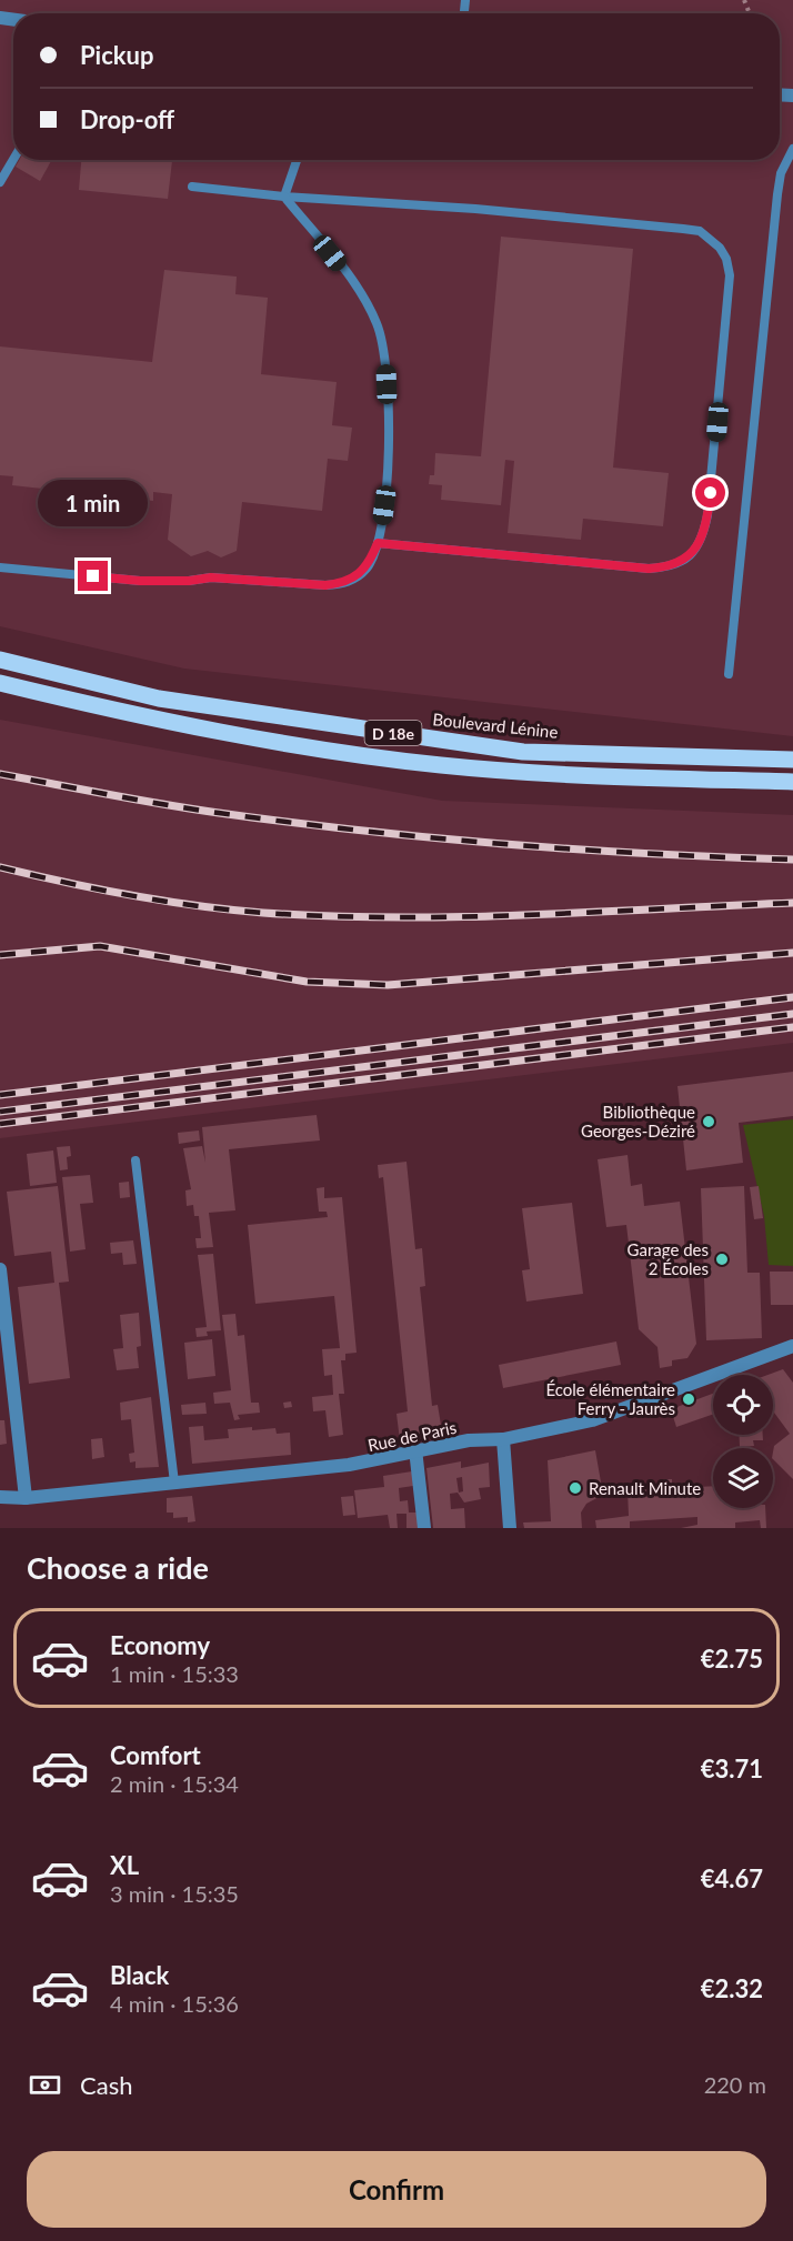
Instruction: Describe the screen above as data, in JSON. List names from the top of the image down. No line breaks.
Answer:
{"streets":{"main road":["Boulevard Lénine","D 18e"],"street":["Rue de Paris"]},"places":["Bibliothèque Georges-Déziré","Garage des 2 Écoles","École élémentaire Ferry - Jaurès","Renault Minute"],"page":{"banner":["Pickup","Drop-off"],"bubble":"1 min","heading":"Choose a ride","list":[{"name":"Economy","note":"1 min · 15:33","value":"€2.75"},{"name":"Comfort","note":"2 min · 15:34","value":"€3.71"},{"name":"XL","note":"3 min · 15:35","value":"€4.67"},{"name":"Black","note":"4 min · 15:36","value":"€2.32"}],"pay":["Cash","220 m"],"buttons":"Confirm"}}
